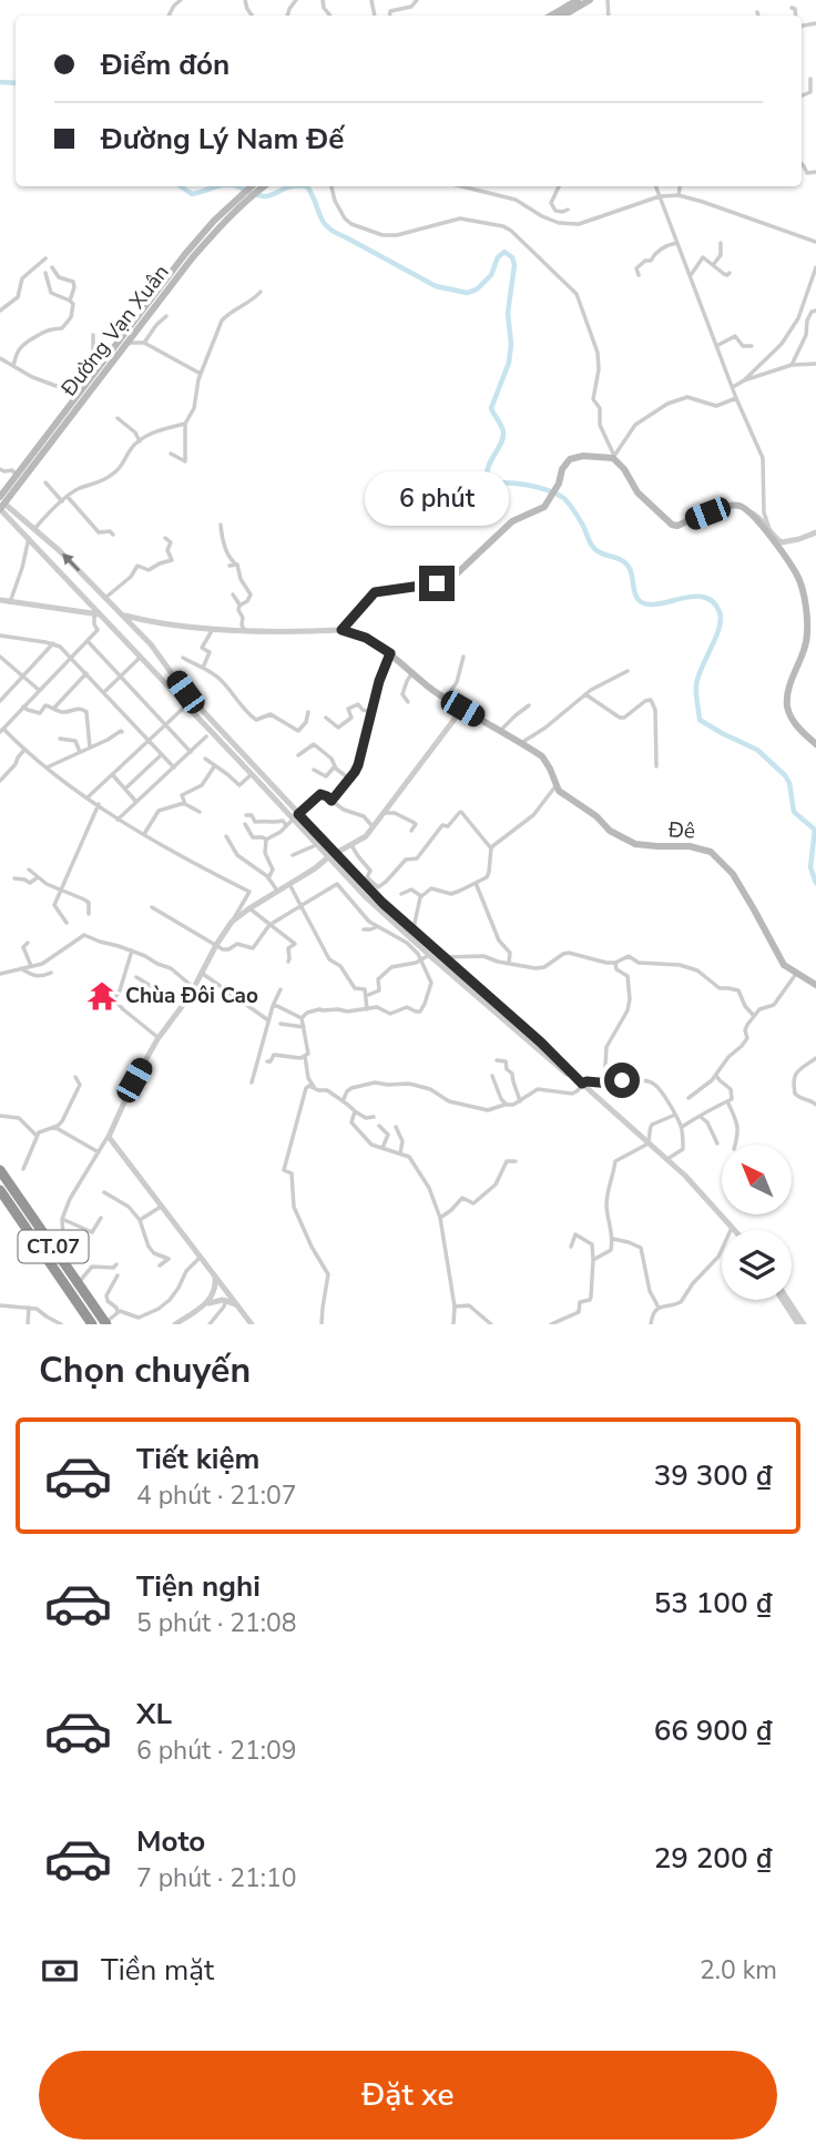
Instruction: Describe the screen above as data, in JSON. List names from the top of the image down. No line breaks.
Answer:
{"streets":{"highway":["CT.07"],"main road":["Đường Vạn Xuân","Đê"]},"places":{"temple":["Chùa Đôi Cao"]},"north":"top left","page":{"banner":["Điểm đón","Đường Lý Nam Đế"],"bubble":"6 phút","heading":"Chọn chuyến","list":[{"name":"Tiết kiệm","note":"4 phút · 21:07","value":"39 300 ₫"},{"name":"Tiện nghi","note":"5 phút · 21:08","value":"53 100 ₫"},{"name":"XL","note":"6 phút · 21:09","value":"66 900 ₫"},{"name":"Moto","note":"7 phút · 21:10","value":"29 200 ₫"}],"pay":["Tiền mặt","2.0 km"],"buttons":"Đặt xe"}}
